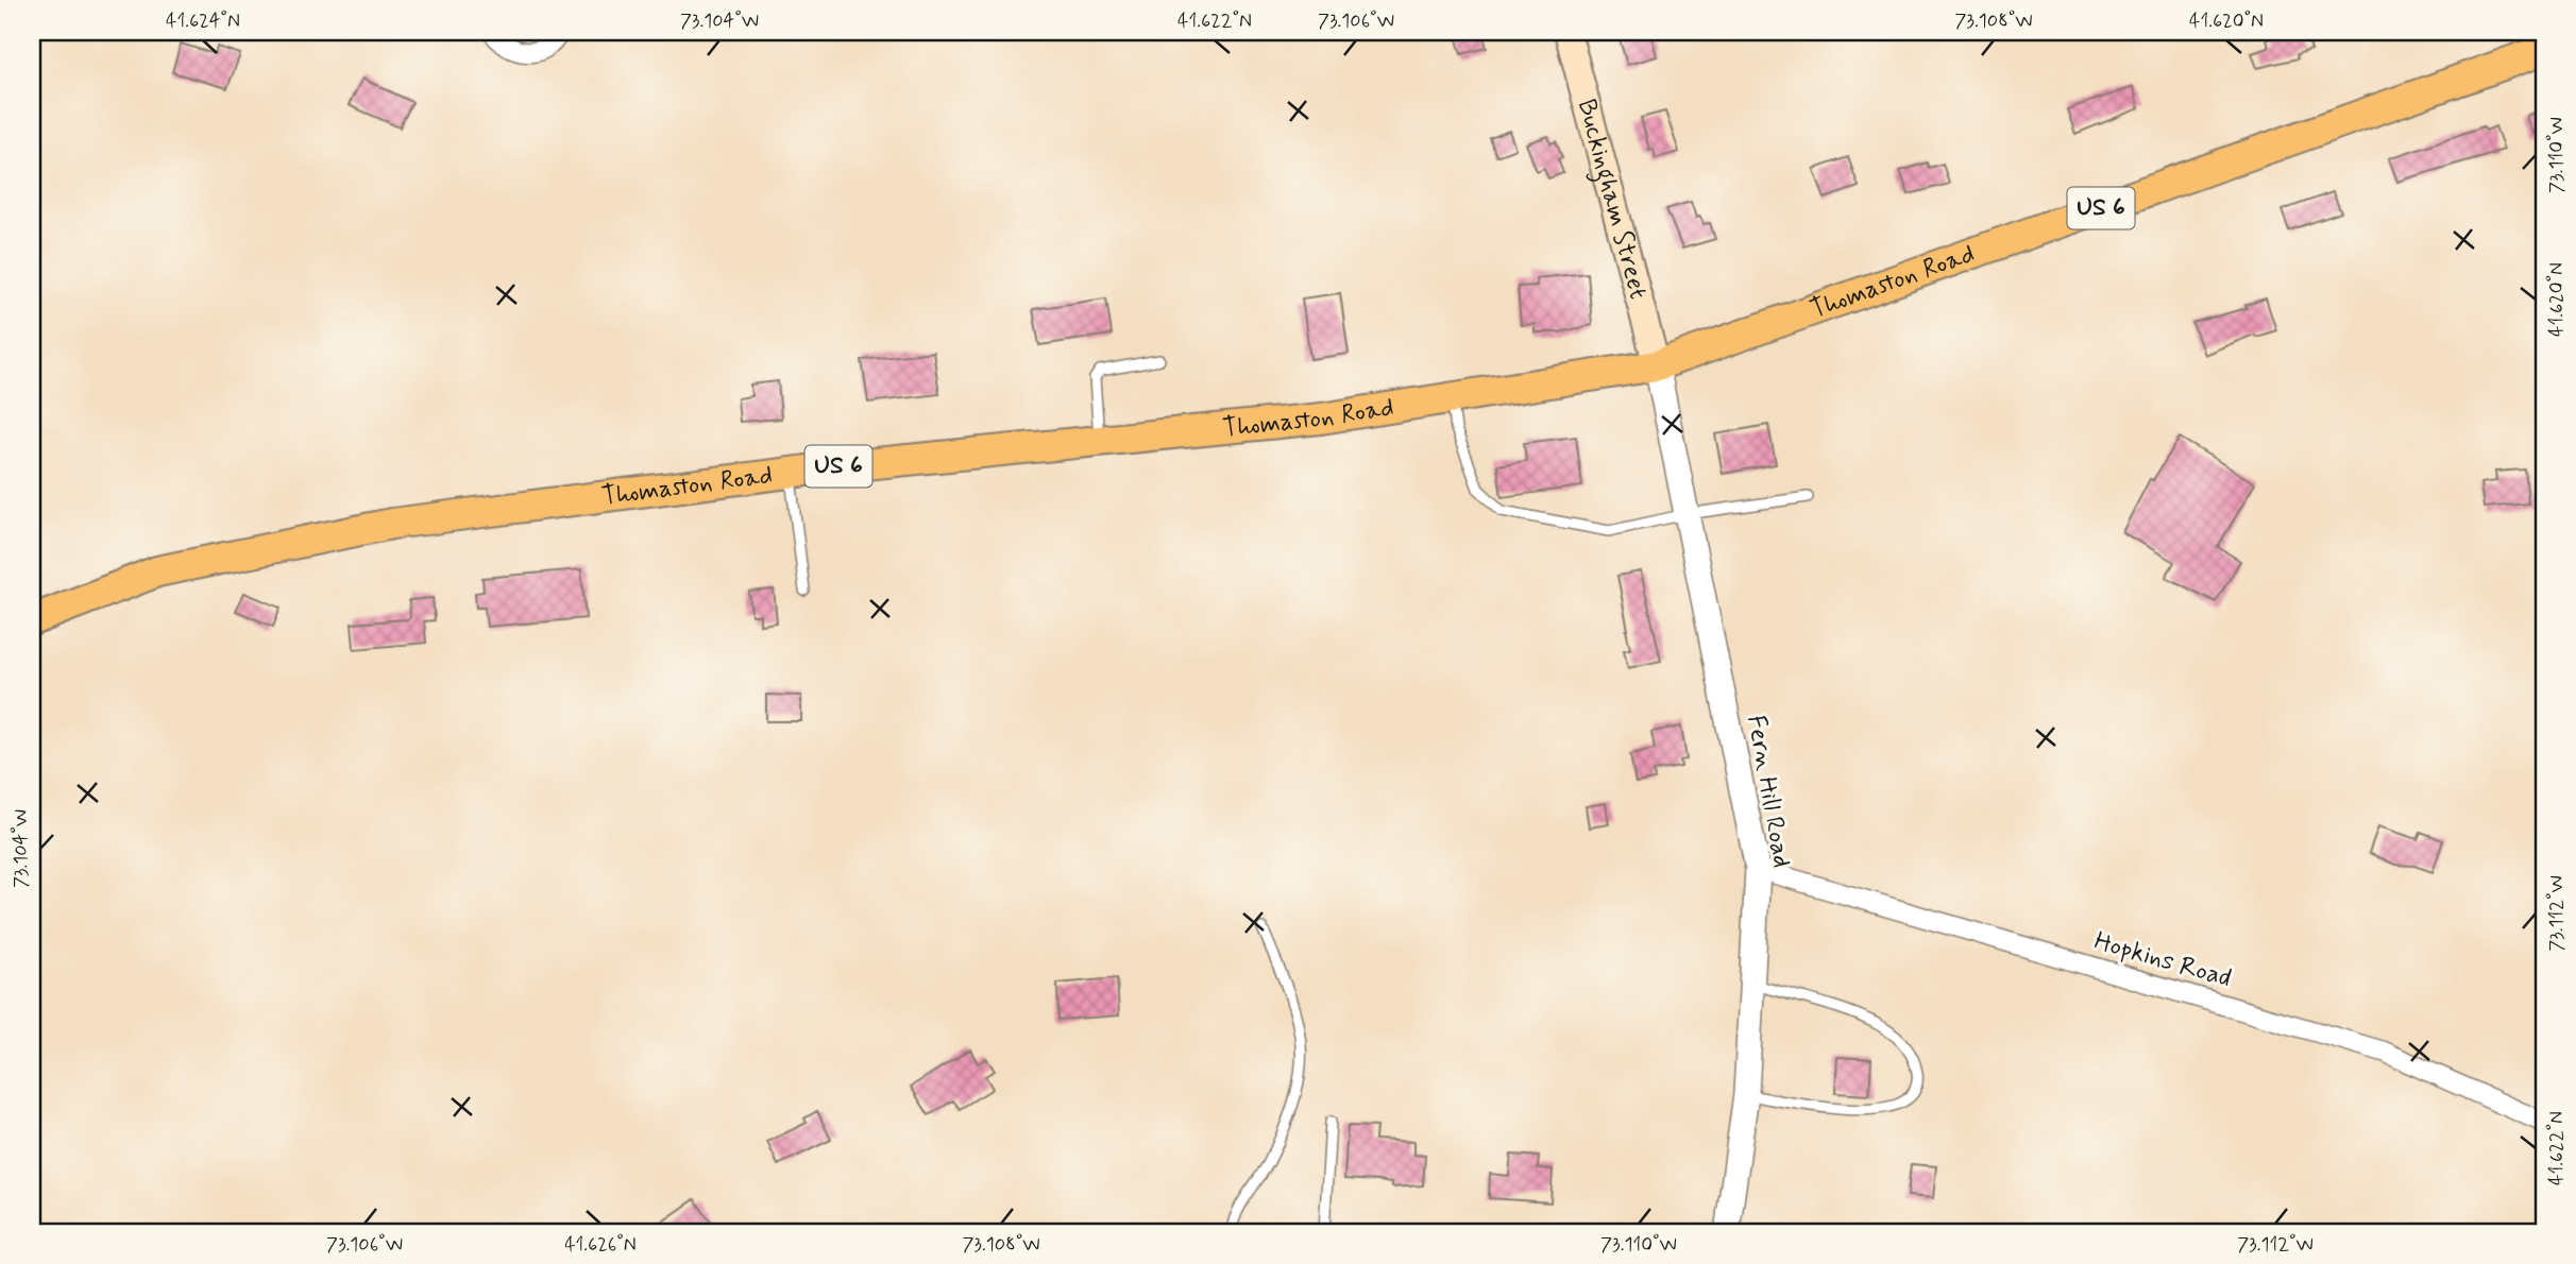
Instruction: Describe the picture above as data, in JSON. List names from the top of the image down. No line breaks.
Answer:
{"streets":{"main road":["Buckingham Street","US 6","Thomaston Road"],"street":["Fern Hill Road","Hopkins Road"]},"crossings":[["Buckingham Street","Thomaston Road"],["Buckingham Street","Fern Hill Road"],["Thomaston Road","Fern Hill Road"],["Fern Hill Road","Hopkins Road"]],"coordinates":["41.624°N","73.104°W","41.622°N","73.106°W","73.108°W","41.620°N","73.110°W","73.112°W","41.626°N"]}
